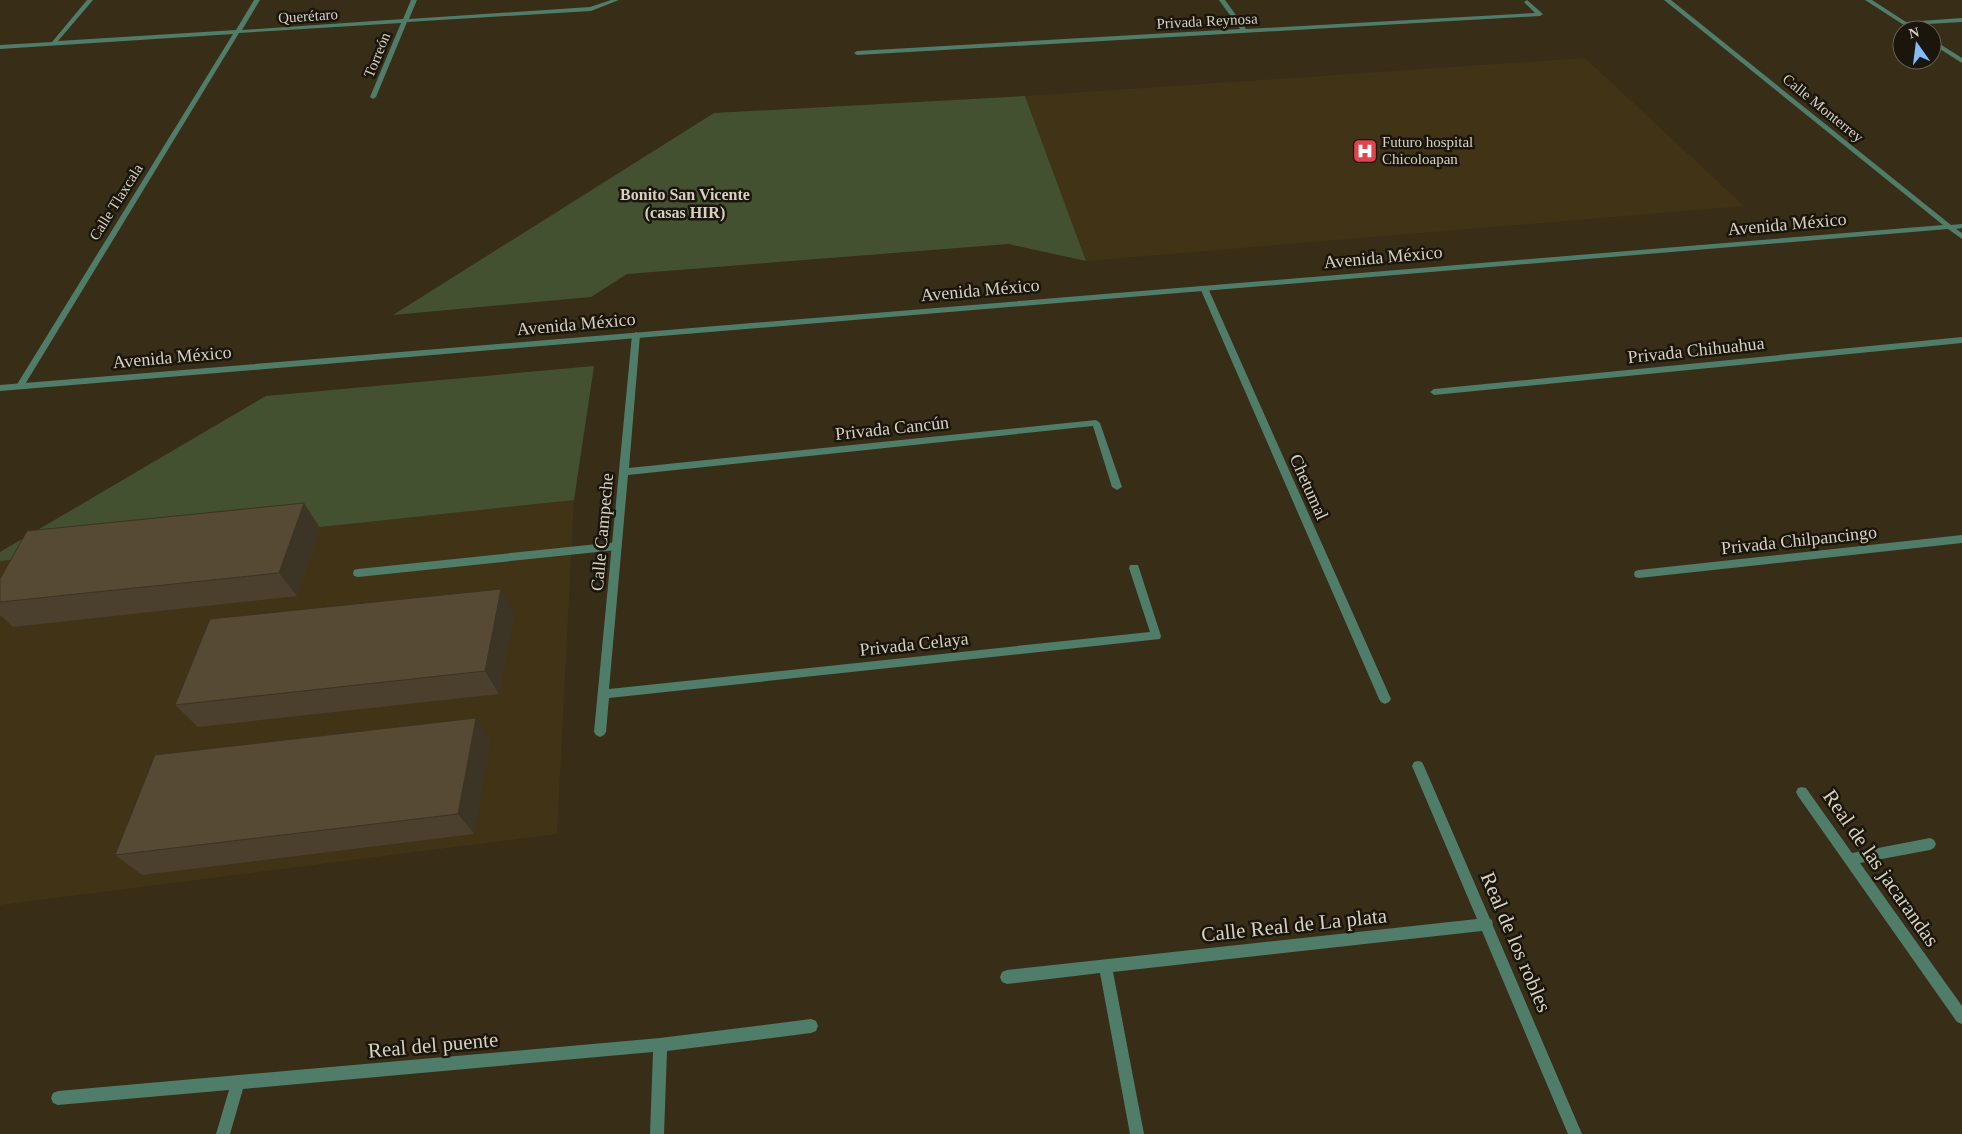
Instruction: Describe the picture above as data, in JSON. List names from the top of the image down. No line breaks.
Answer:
{"streets":{"street":["Querétaro","Privada Reynosa","Torreón","Calle Monterrey","Calle Tlaxcala","Avenida México","Privada Chihuahua","Privada Cancún","Chetumal","Calle Campeche","Privada Chilpancingo","Privada Celaya","Real de las jacarandas","Calle Real de La plata","Real de los robles","Real del puente"]},"crossings":[["Querétaro","Torreón"],["Querétaro","Calle Tlaxcala"],["Calle Monterrey","Avenida México"],["Calle Tlaxcala","Avenida México"],["Avenida México","Chetumal"],["Avenida México","Calle Campeche"],["Privada Cancún","Calle Campeche"],["Calle Campeche","Privada Celaya"],["Calle Real de La plata","Real de los robles"]],"districts":["Bonito San Vicente (casas HIR)"],"places":{"hospital":["Futuro hospital Chicoloapan"]},"north":"top"}
